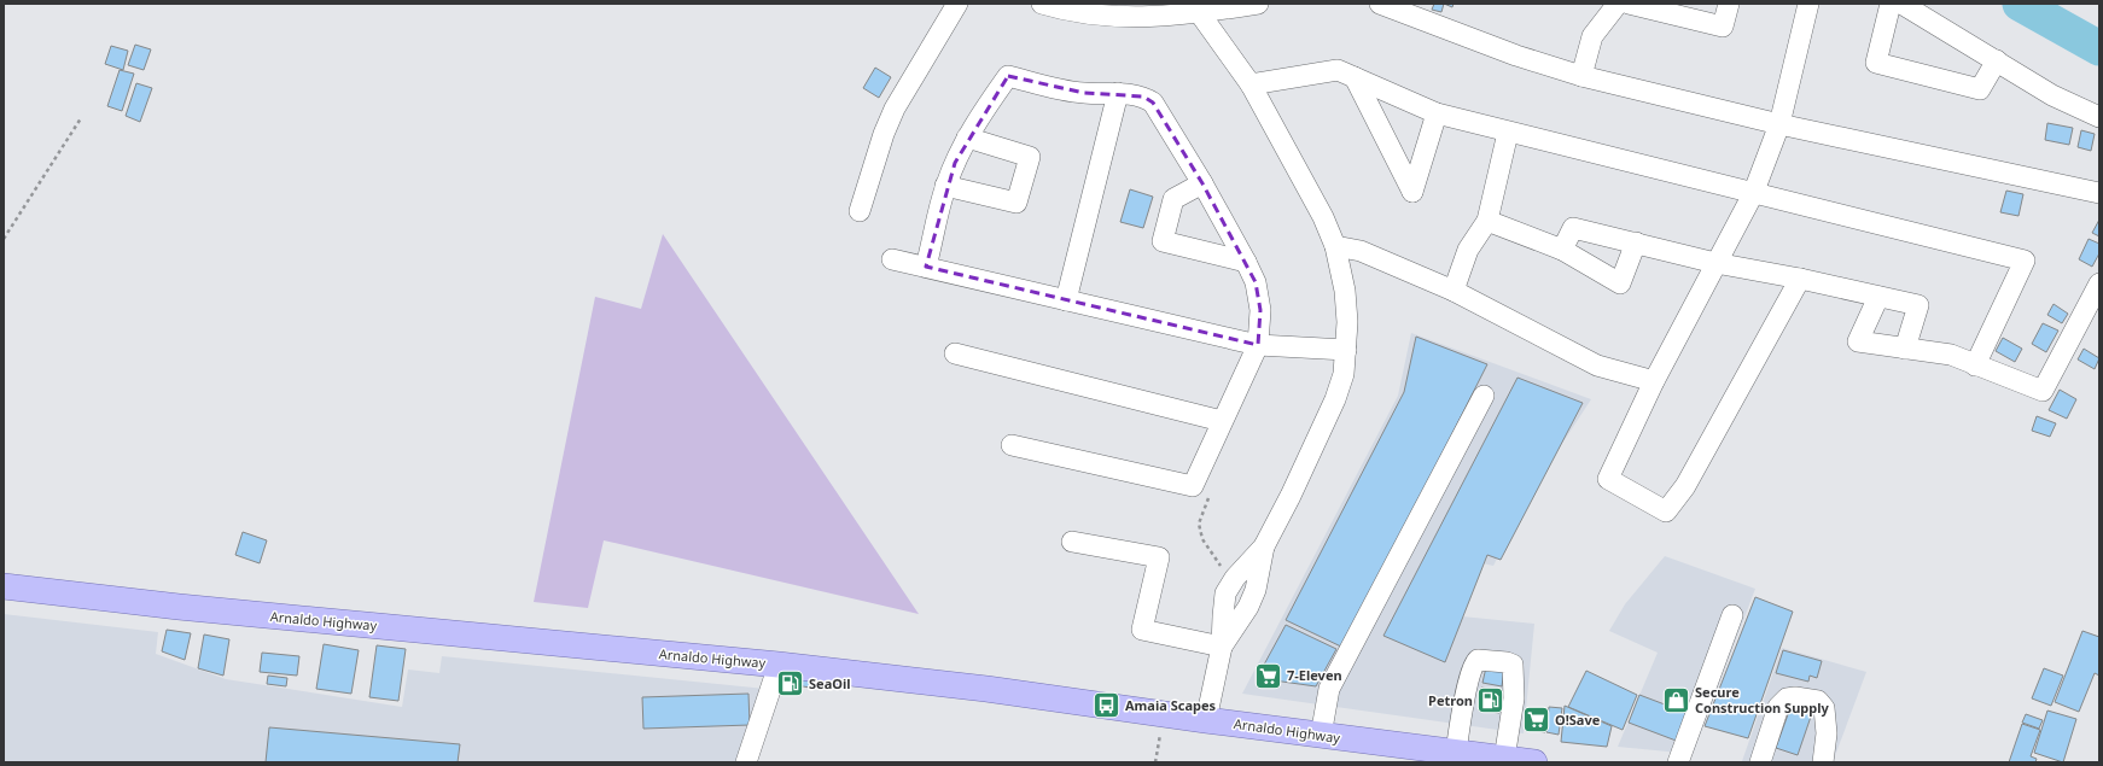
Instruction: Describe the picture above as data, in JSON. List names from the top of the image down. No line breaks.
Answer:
{"streets":{"main road":["Arnaldo Highway"]},"places":{"supermarket":["7-Eleven","O!Save"],"fuel station":["SeaOil","Petron"],"shop":["Secure Construction Supply"],"bus stop":["Amaia Scapes"]}}
